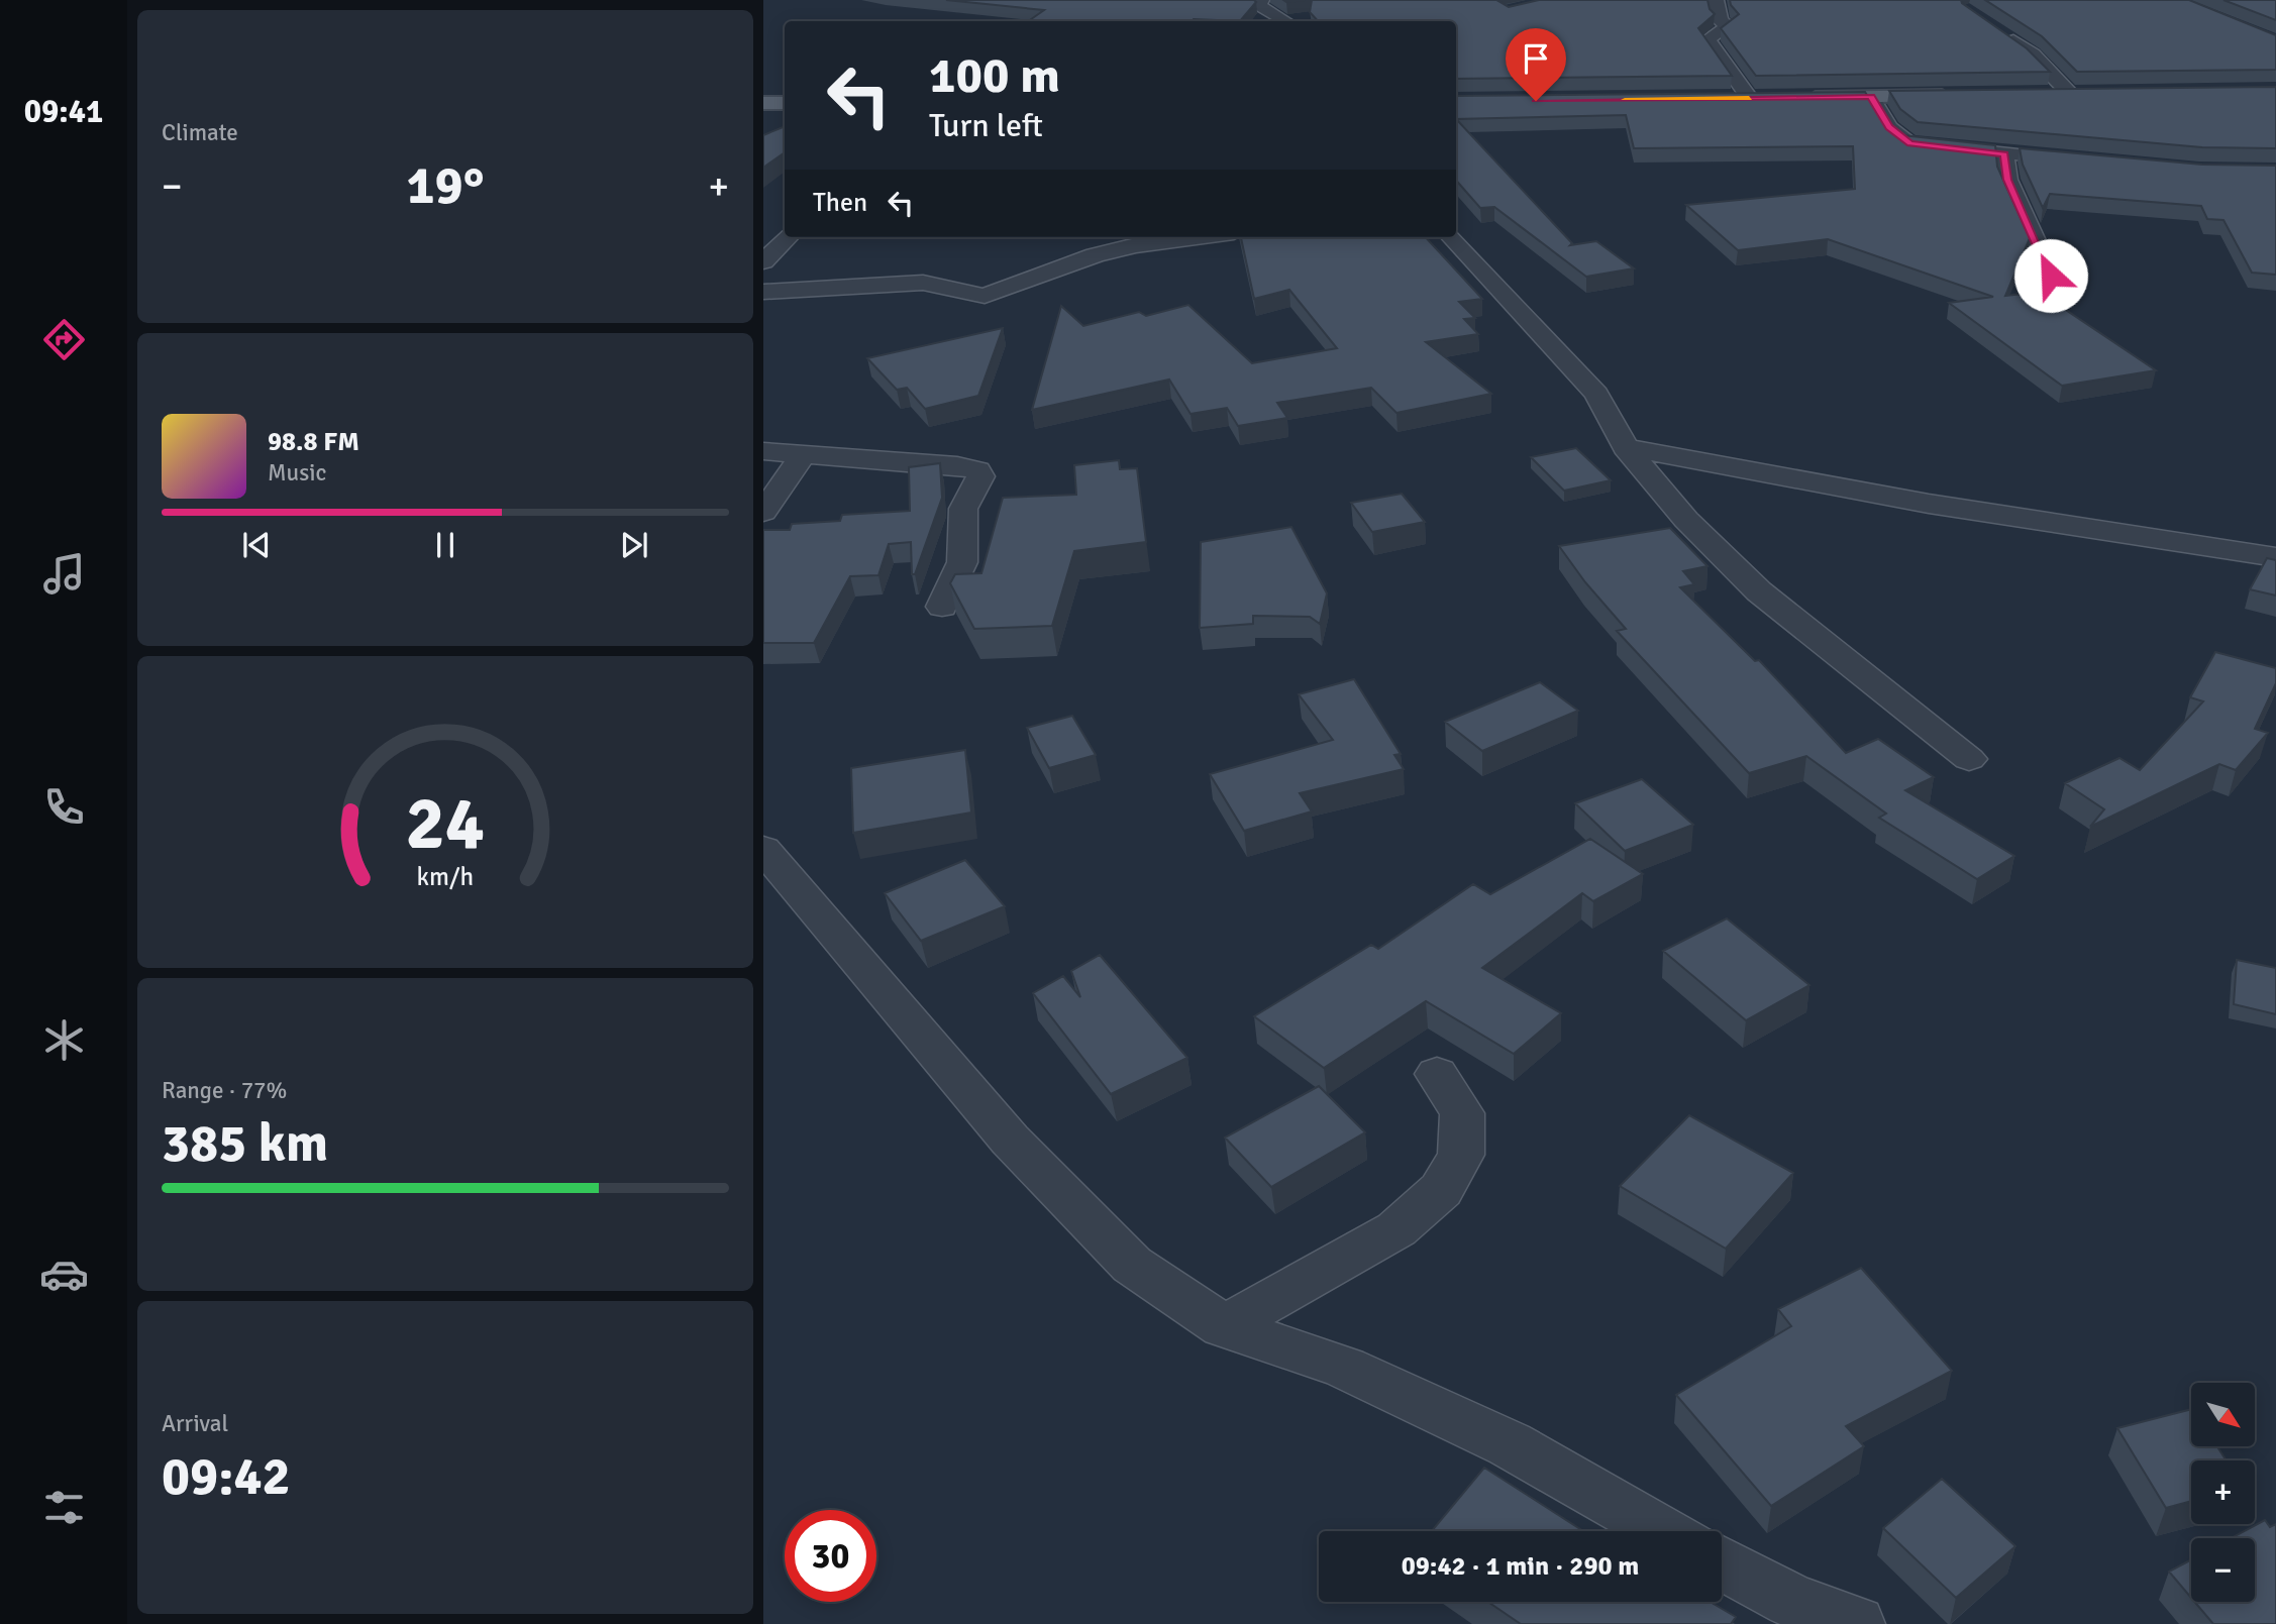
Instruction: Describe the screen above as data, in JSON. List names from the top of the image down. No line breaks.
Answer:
{"north":"bottom right","page":{"tabs":"09:41","tile":["Climate",["Range · 77%","385 km"],["Arrival","09:42"]],"turn":["100 m","Turn left"],"heat":["−","19°","+"],"then":"Then","song":["98.8 FM","Music"],"map_buttons":["+","−"],"limit":"30","trip":"09:42 · 1 min · 290 m","gauge":["24","km/h"]}}
